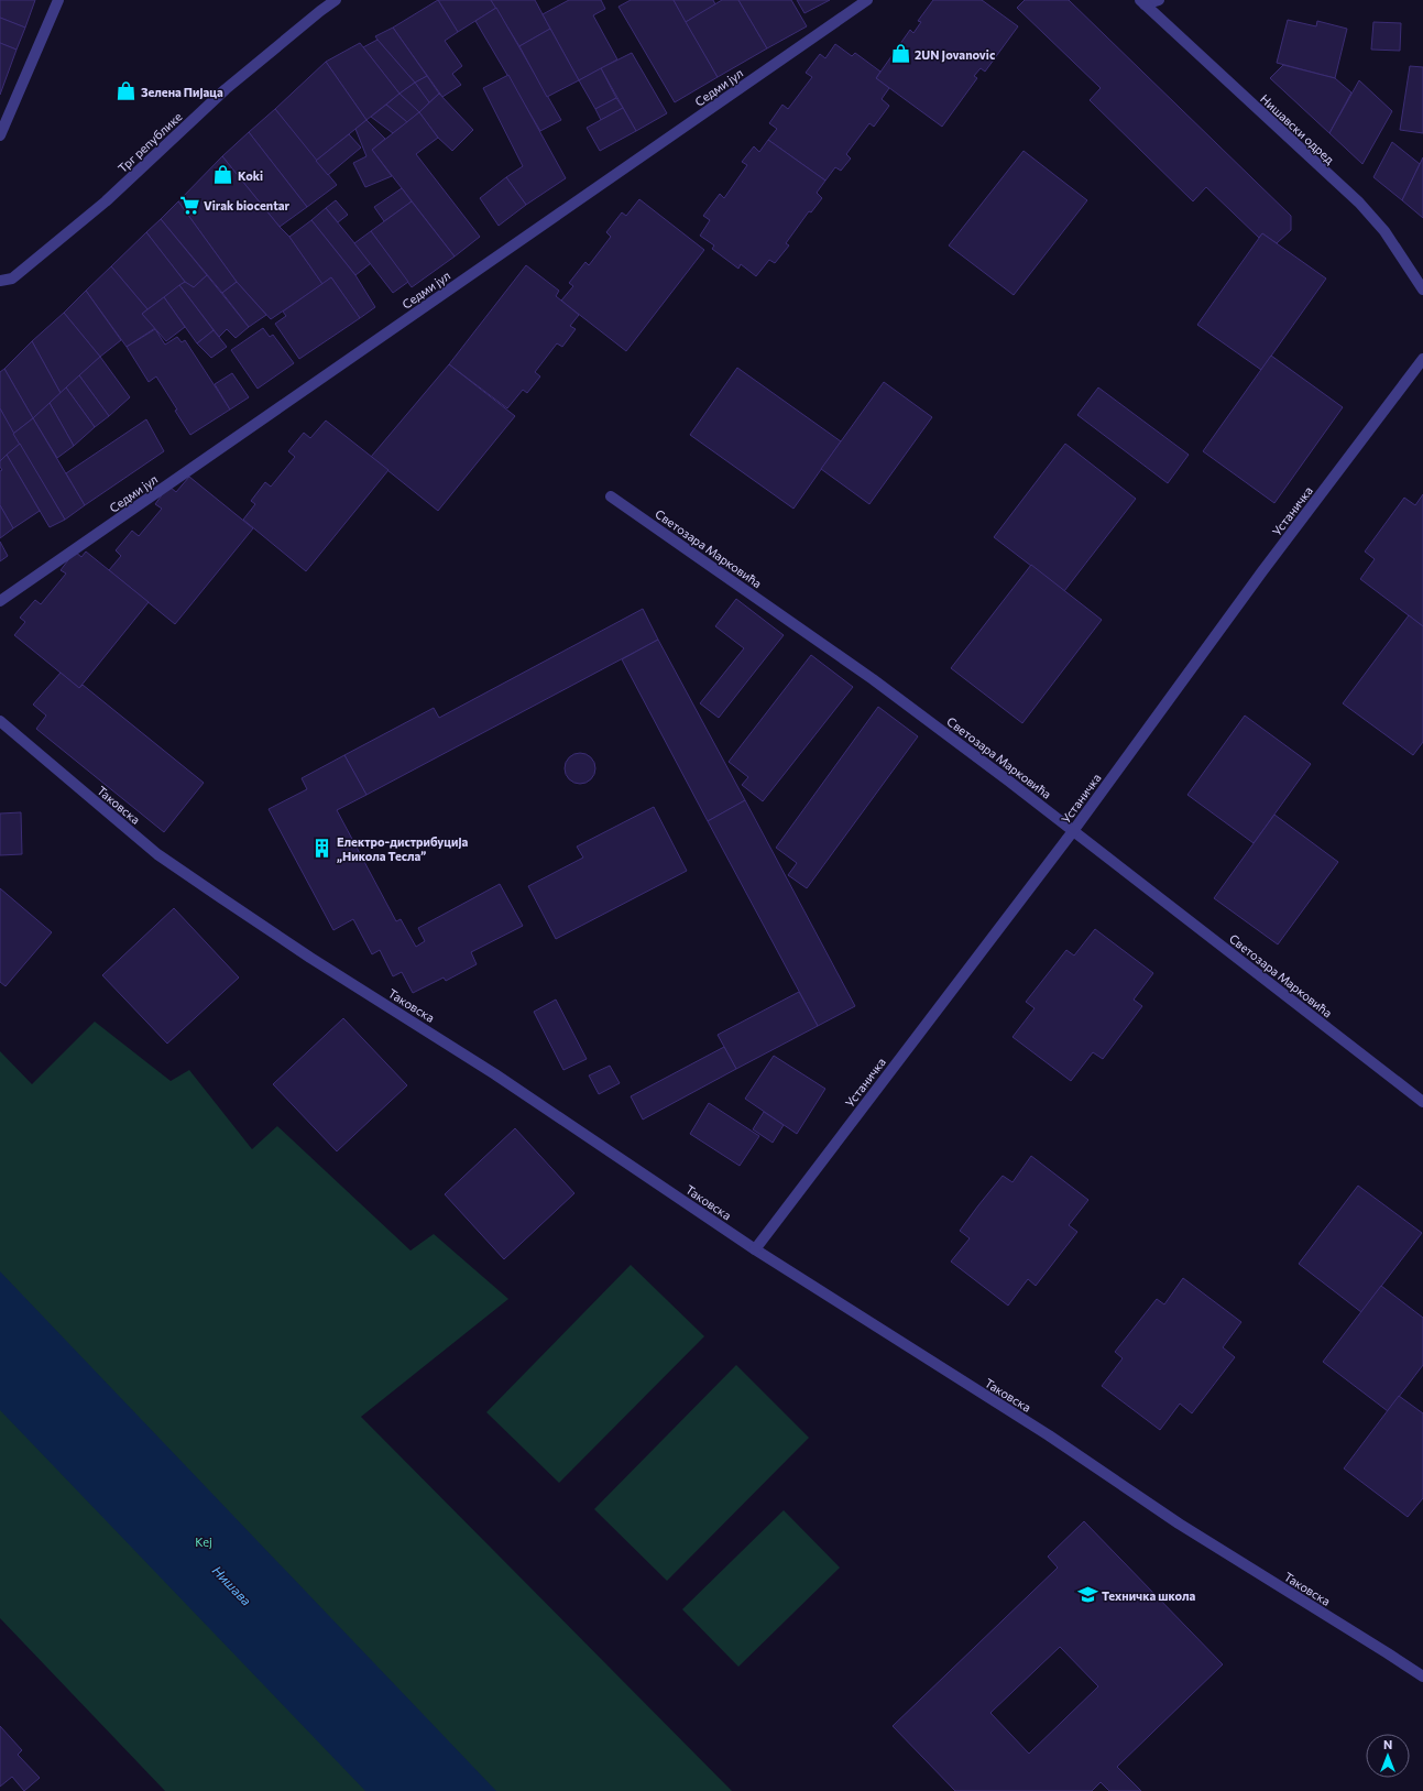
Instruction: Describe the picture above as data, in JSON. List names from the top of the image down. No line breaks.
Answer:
{"streets":{"street":["Седми јул","Нишавски одред","Трг републике","Устаничка","Светозара Марковића","Таковска"]},"crossings":[["Устаничка","Светозара Марковића"],["Устаничка","Таковска"]],"water":["Нишава"],"parks":["Кеј"],"places":{"shop":["2UN Jovanovic","Зелена Пијаца","Koki"],"supermarket":["Virak biocentar"],"building":["Електро-дистрибуција „Никола Тесла”"],"school or university":["Техничка школа"]},"north":"top"}
